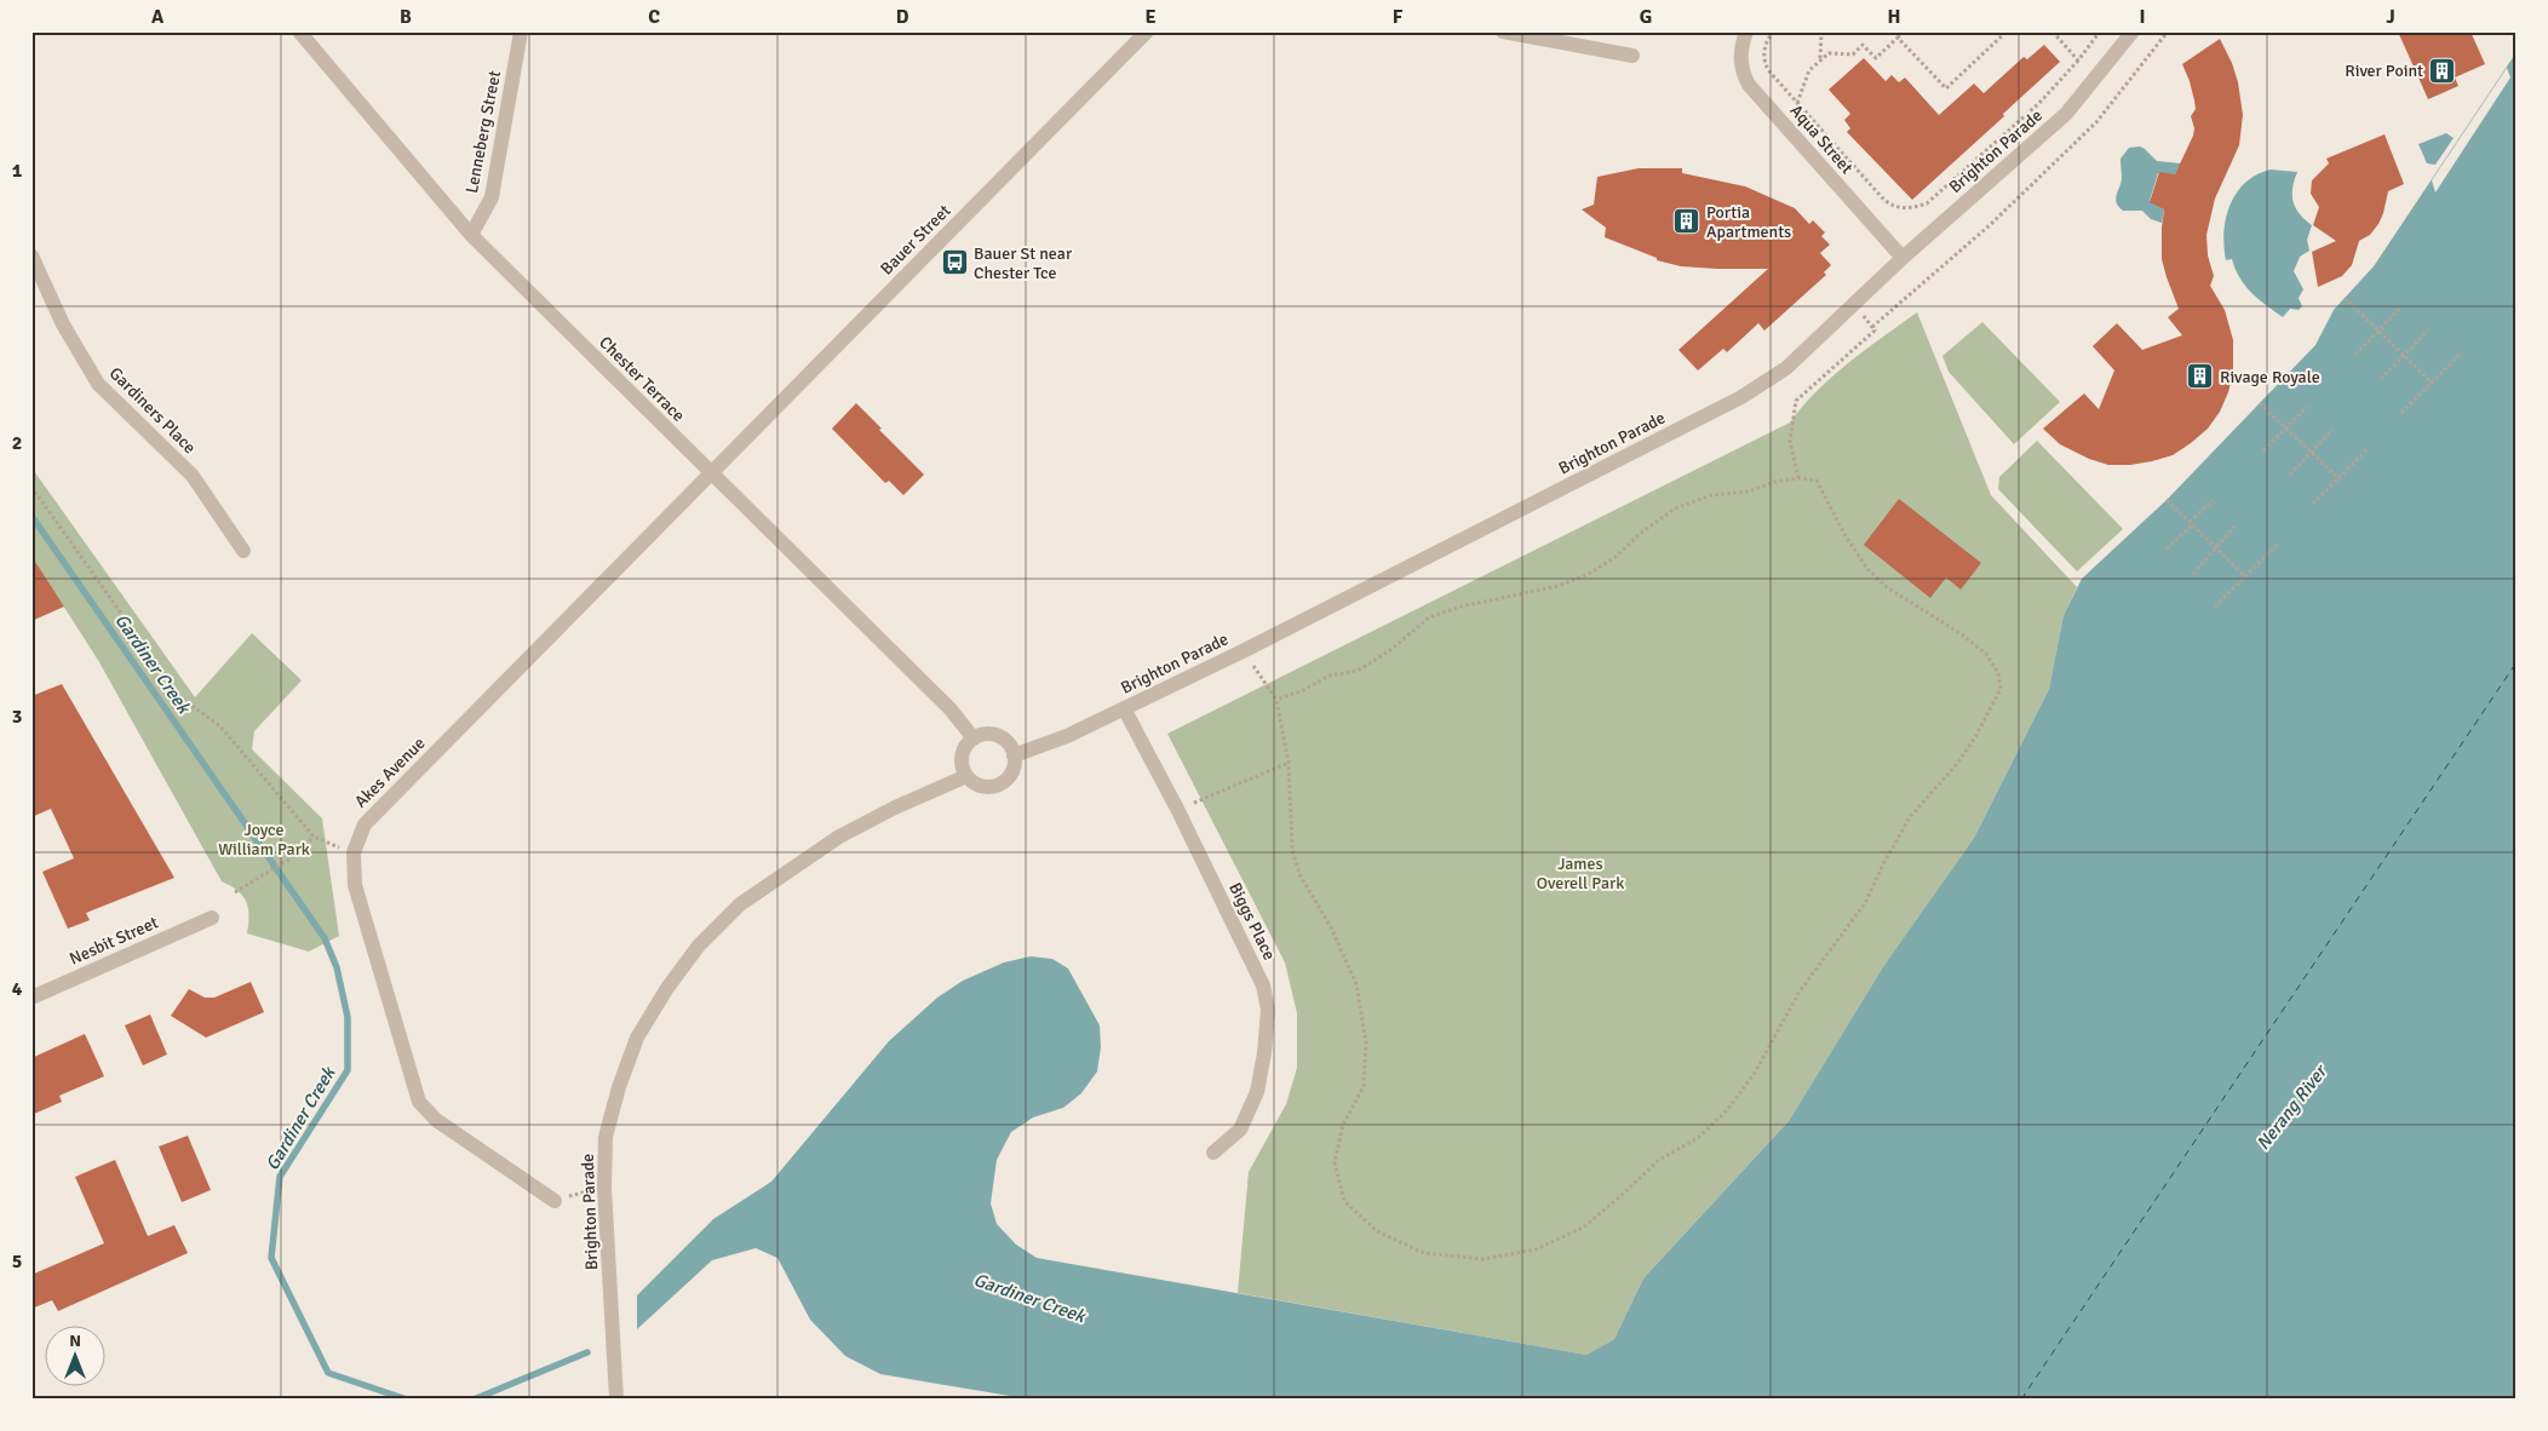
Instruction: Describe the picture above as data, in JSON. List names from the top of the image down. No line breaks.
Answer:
{"streets":{"street":["Lenneberg Street","Aqua Street","Brighton Parade","Bauer Street","Chester Terrace","Gardiners Place","Akes Avenue","Biggs Place","Nesbit Street"]},"crossings":[["Lenneberg Street","Chester Terrace"],["Aqua Street","Brighton Parade"],["Brighton Parade","Chester Terrace"],["Brighton Parade","Biggs Place"],["Bauer Street","Chester Terrace"],["Bauer Street","Akes Avenue"],["Chester Terrace","Akes Avenue"]],"water":["Gardiner Creek","Nerang River"],"parks":["Joyce William Park","James Overell Park"],"places":{"building":["River Point","Portia Apartments","Rivage Royale"],"bus stop":["Bauer St near Chester Tce"]},"north":"top","grid":{"columns":["A","B","C","D","E","F","G","H","I","J"],"rows":["1","2","3","4","5"]}}
